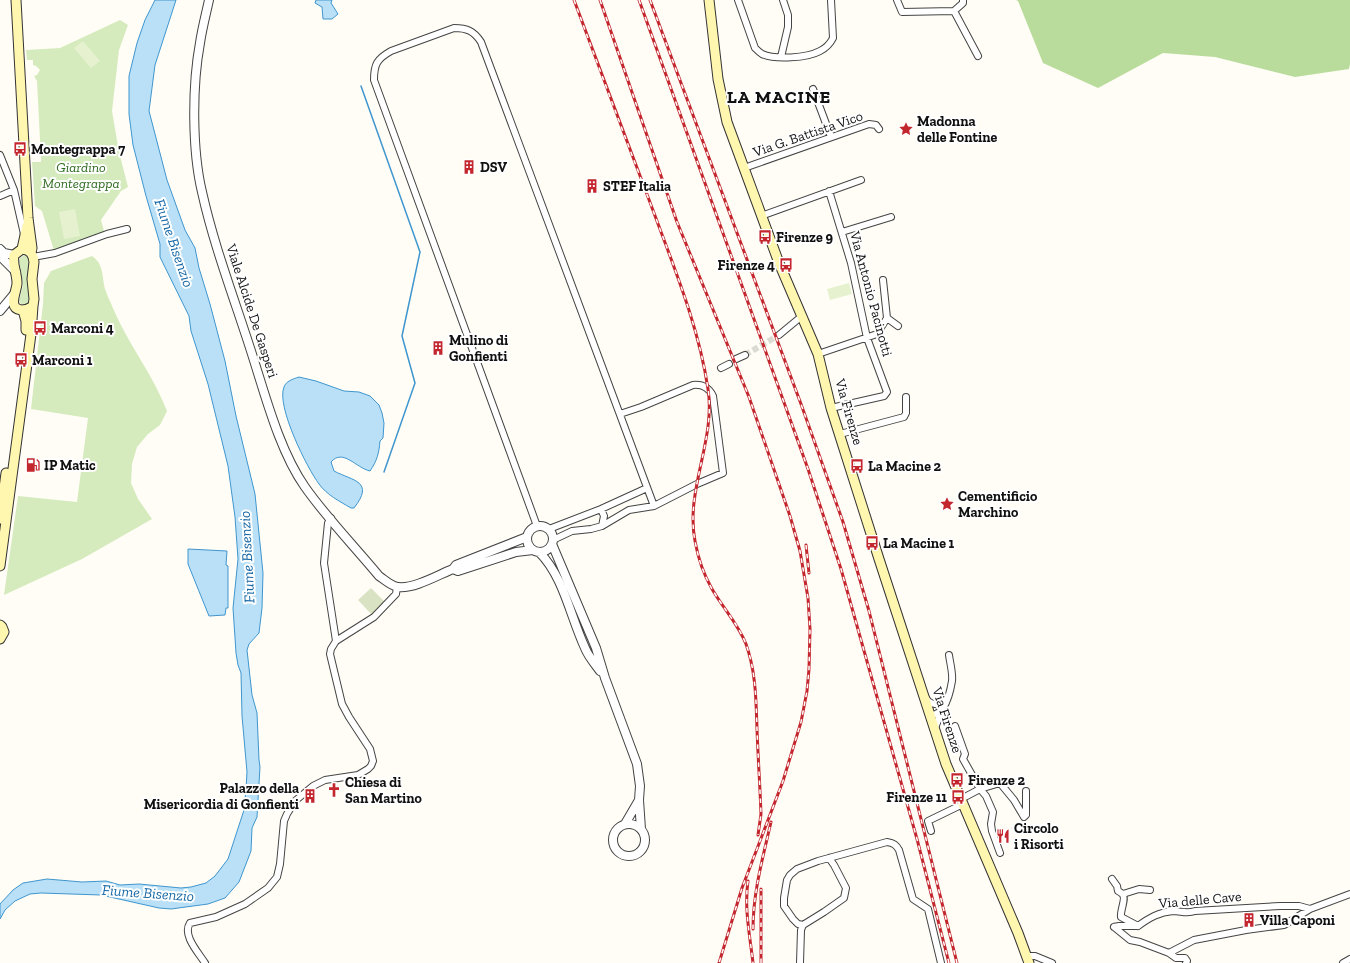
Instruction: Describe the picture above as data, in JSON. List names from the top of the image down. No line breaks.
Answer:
{"streets":{"main road":["Via Firenze"],"street":["Via G. Battista Vico","Via Antonio Pacinotti","Viale Alcide De Gasperi","Via delle Cave"]},"crossings":[["Via G. Battista Vico","Via Firenze"],["Via Antonio Pacinotti","Via Firenze"]],"districts":["LA MACINE"],"water":["Fiume Bisenzio"],"parks":["Giardino Montegrappa"],"places":{"place":["Madonna delle Fontine","Cementificio Marchino"],"bus stop":["Montegrappa 7","Firenze 9","Firenze 4","Marconi 4","Marconi 1","La Macine 2","La Macine 1","Firenze 2","Firenze 11"],"building":["DSV","STEF Italia","Mulino di Gonfienti","Palazzo della Misericordia di Gonfienti","Villa Caponi"],"fuel station":["IP Matic"],"church":["Chiesa di San Martino"],"restaurant":["Circolo i Risorti"]}}
